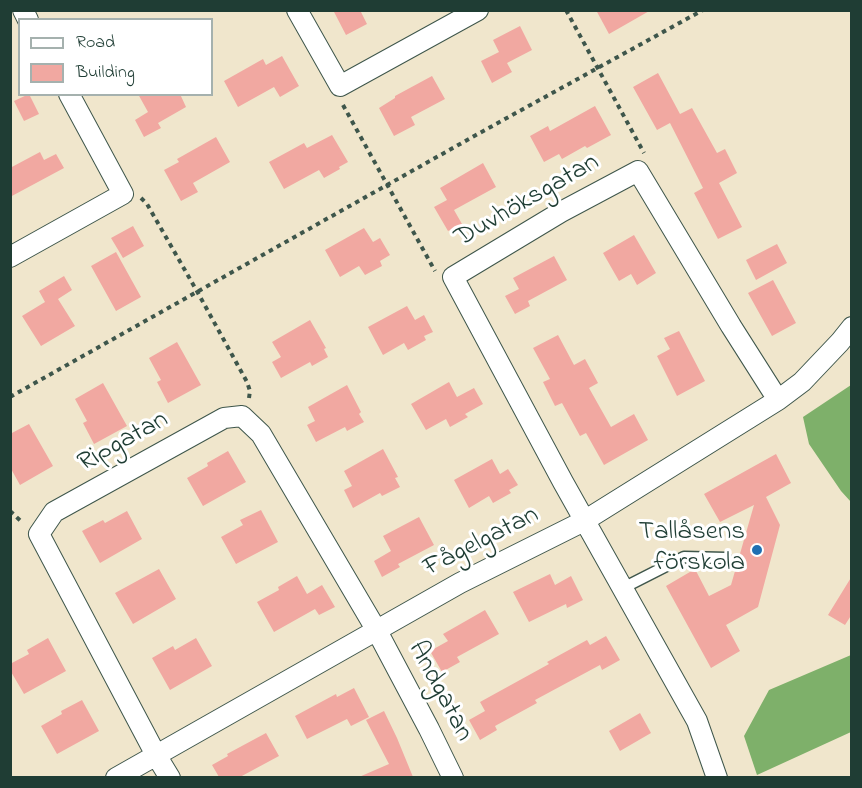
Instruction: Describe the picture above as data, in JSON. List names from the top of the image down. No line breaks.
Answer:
{"streets":{"street":["Duvhöksgatan","Ripgatan","Fågelgatan","Andgatan"]},"crossings":[["Duvhöksgatan","Fågelgatan"],["Ripgatan","Fågelgatan"],["Fågelgatan","Andgatan"]],"places":["Tallåsens förskola"],"legend":["Road","Building"]}
